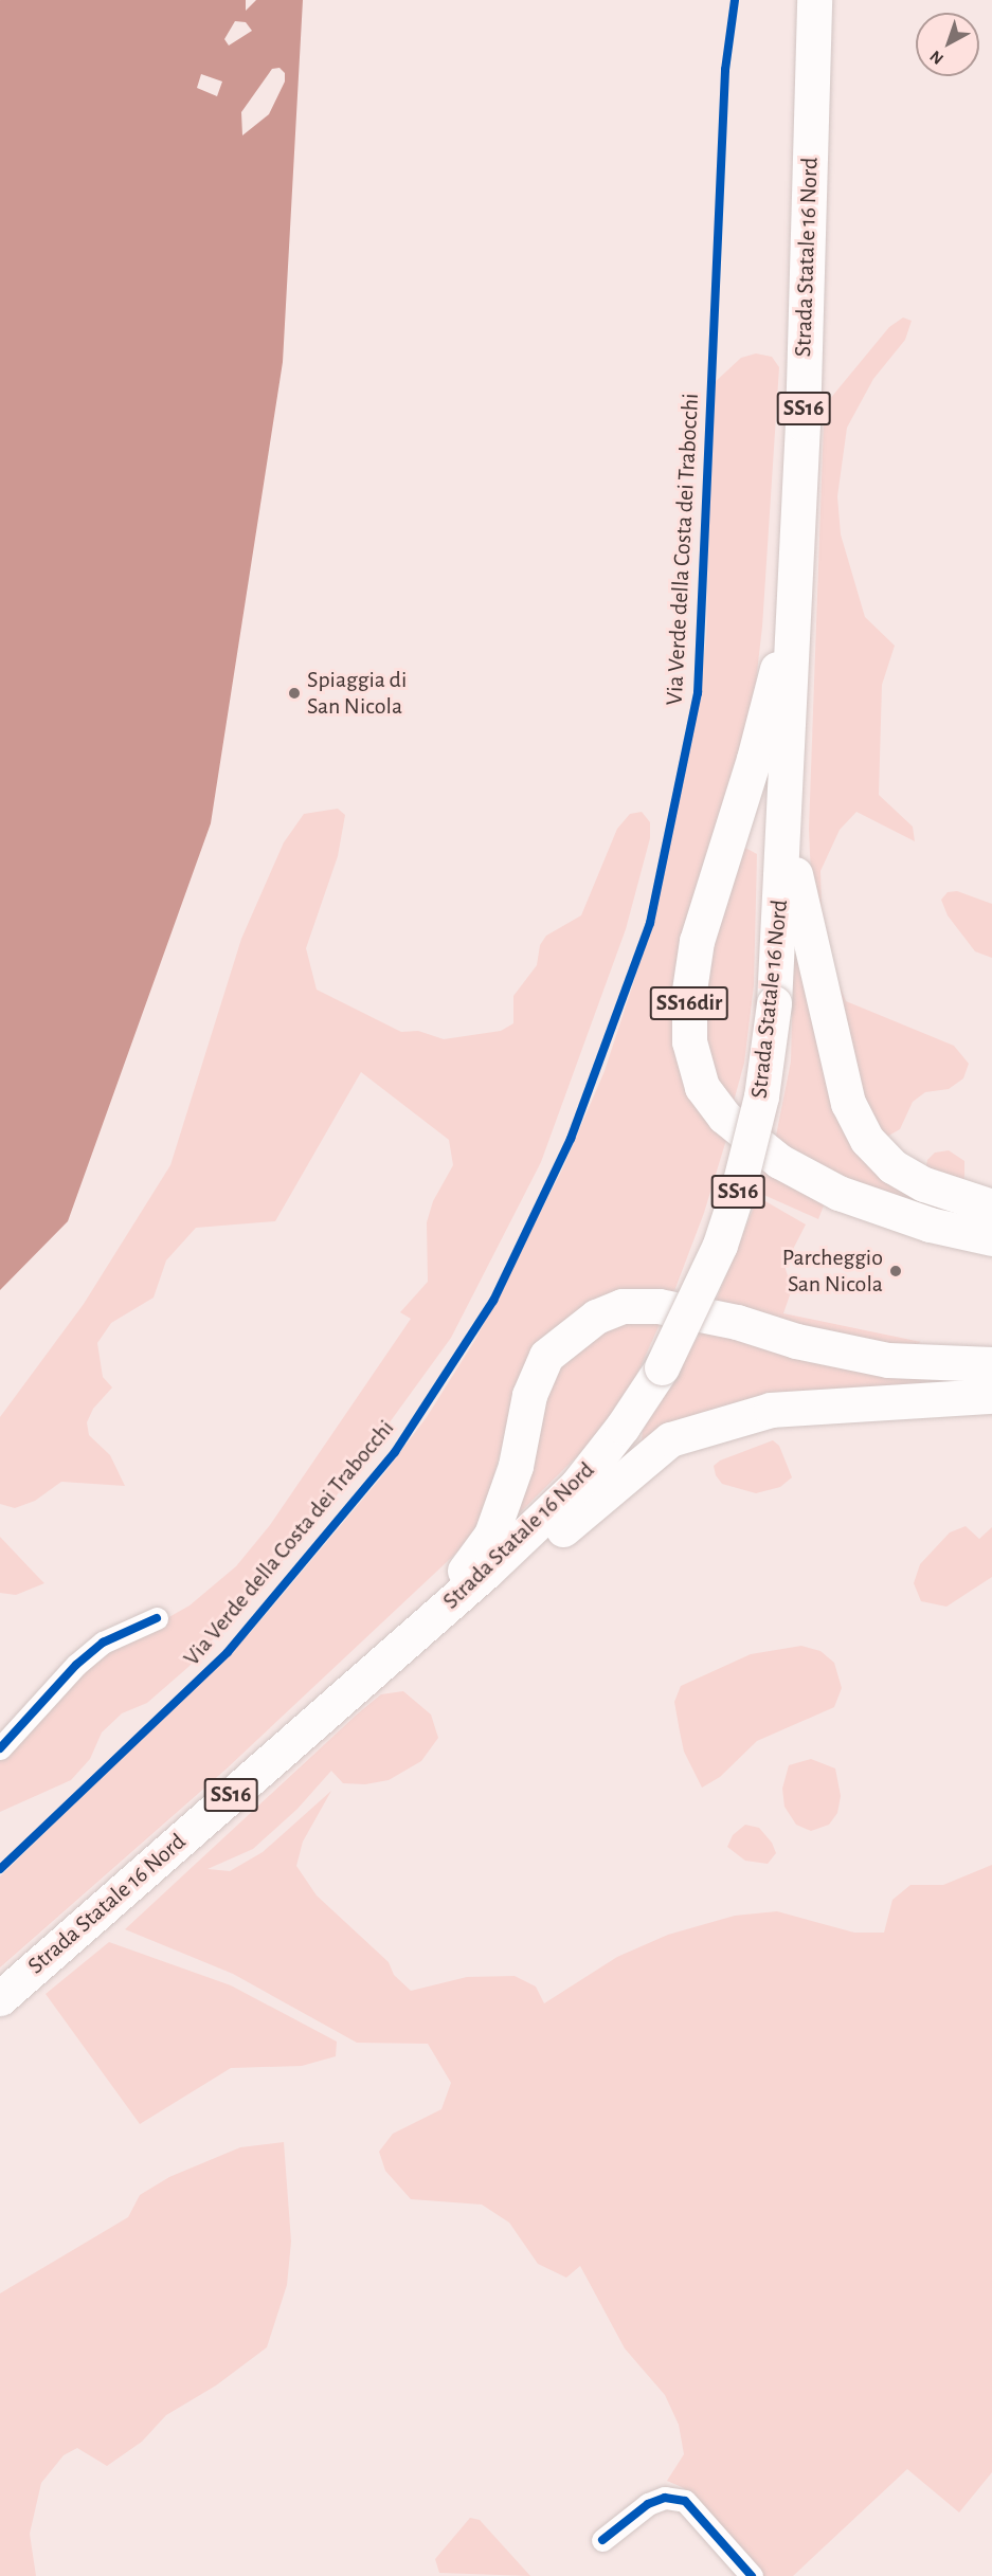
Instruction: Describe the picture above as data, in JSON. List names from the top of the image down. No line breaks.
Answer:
{"streets":{"main road":["Strada Statale 16 Nord","SS16","SS16dir"],"cycle path":["Via Verde della Costa dei Trabocchi"]},"crossings":[["Strada Statale 16 Nord","SS16dir"]],"places":["Spiaggia di San Nicola","Parcheggio San Nicola"],"north":"bottom left"}
